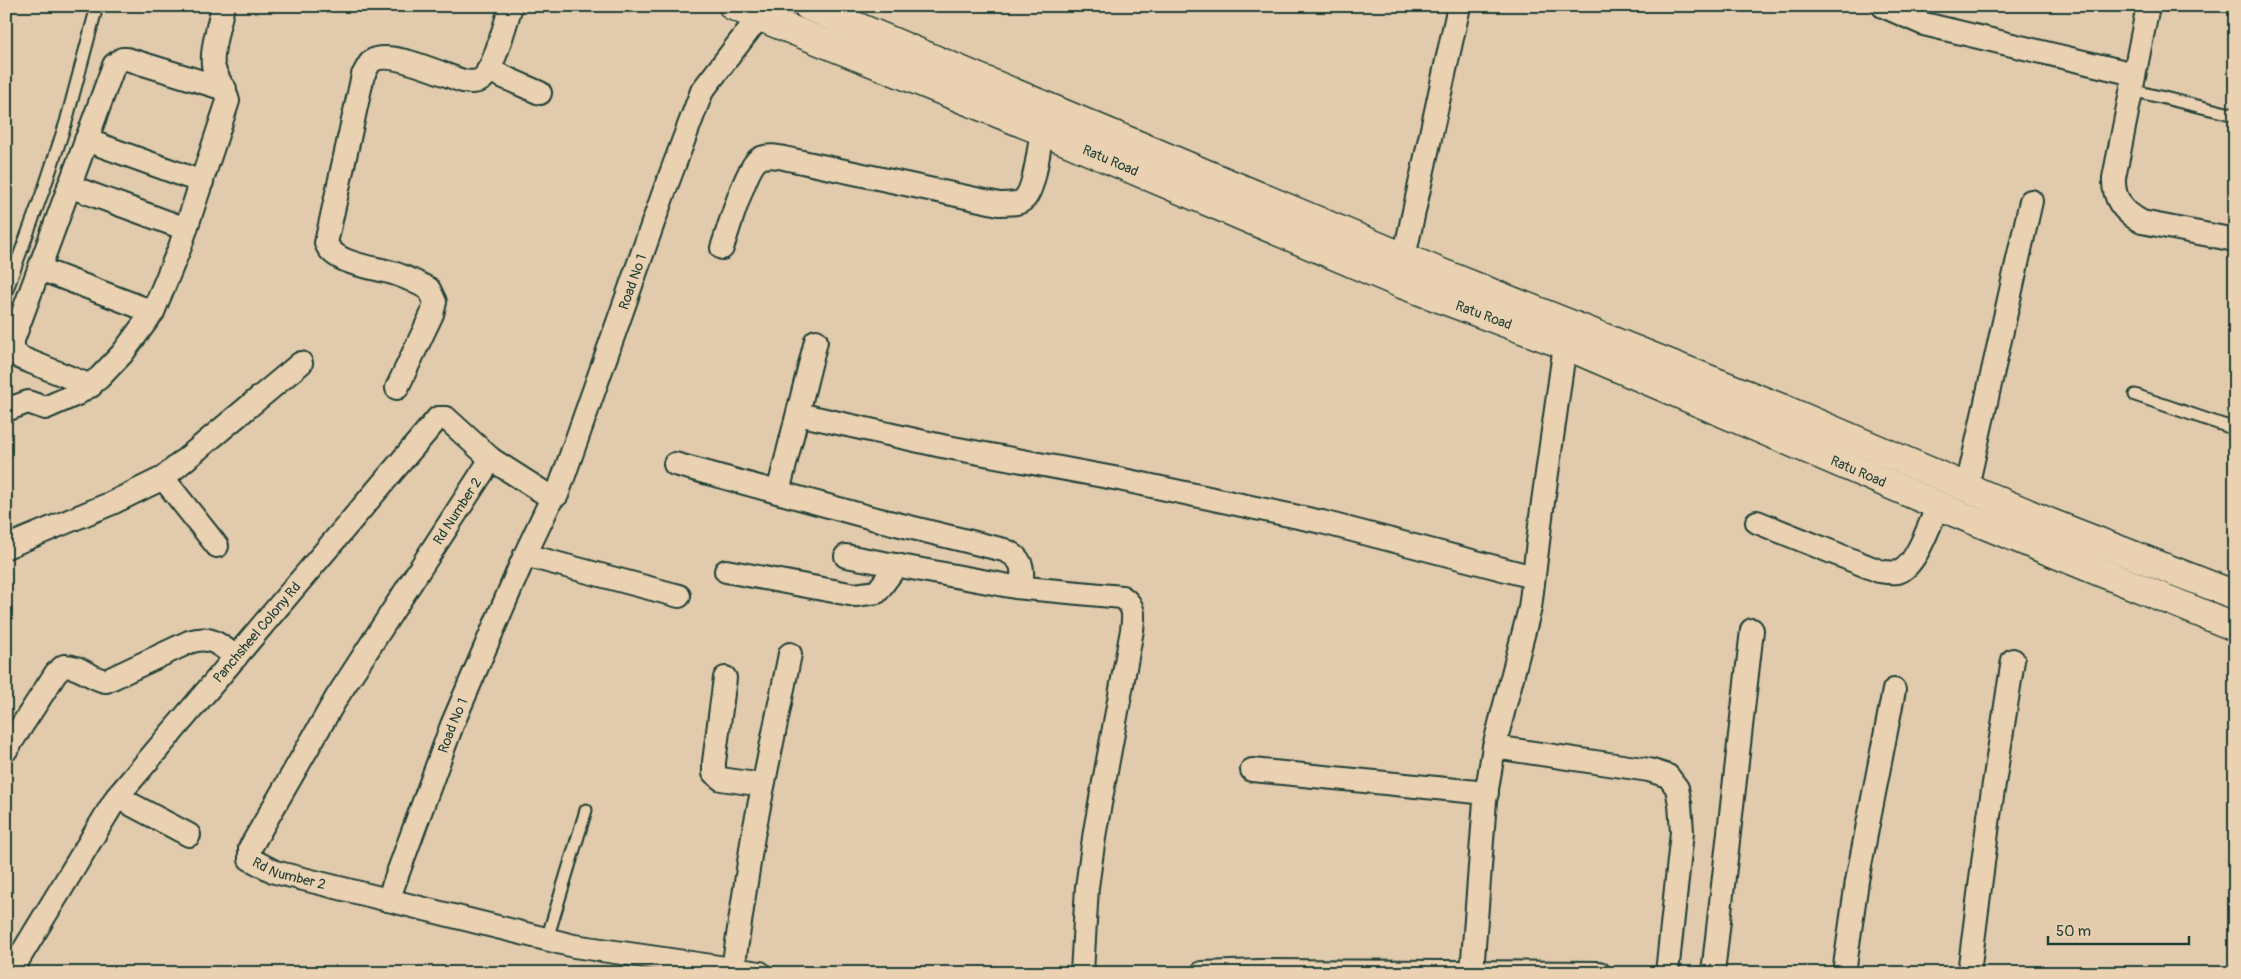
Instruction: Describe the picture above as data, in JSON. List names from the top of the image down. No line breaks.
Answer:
{"streets":{"main road":["Ratu Road"],"street":["Road No 1","Rd Number 2","Panchsheel Colony Rd"]},"crossings":[["Ratu Road","Road No 1"],["Road No 1","Rd Number 2"],["Road No 1","Panchsheel Colony Rd"],["Rd Number 2","Panchsheel Colony Rd"]],"scale_bar":"50 m"}
